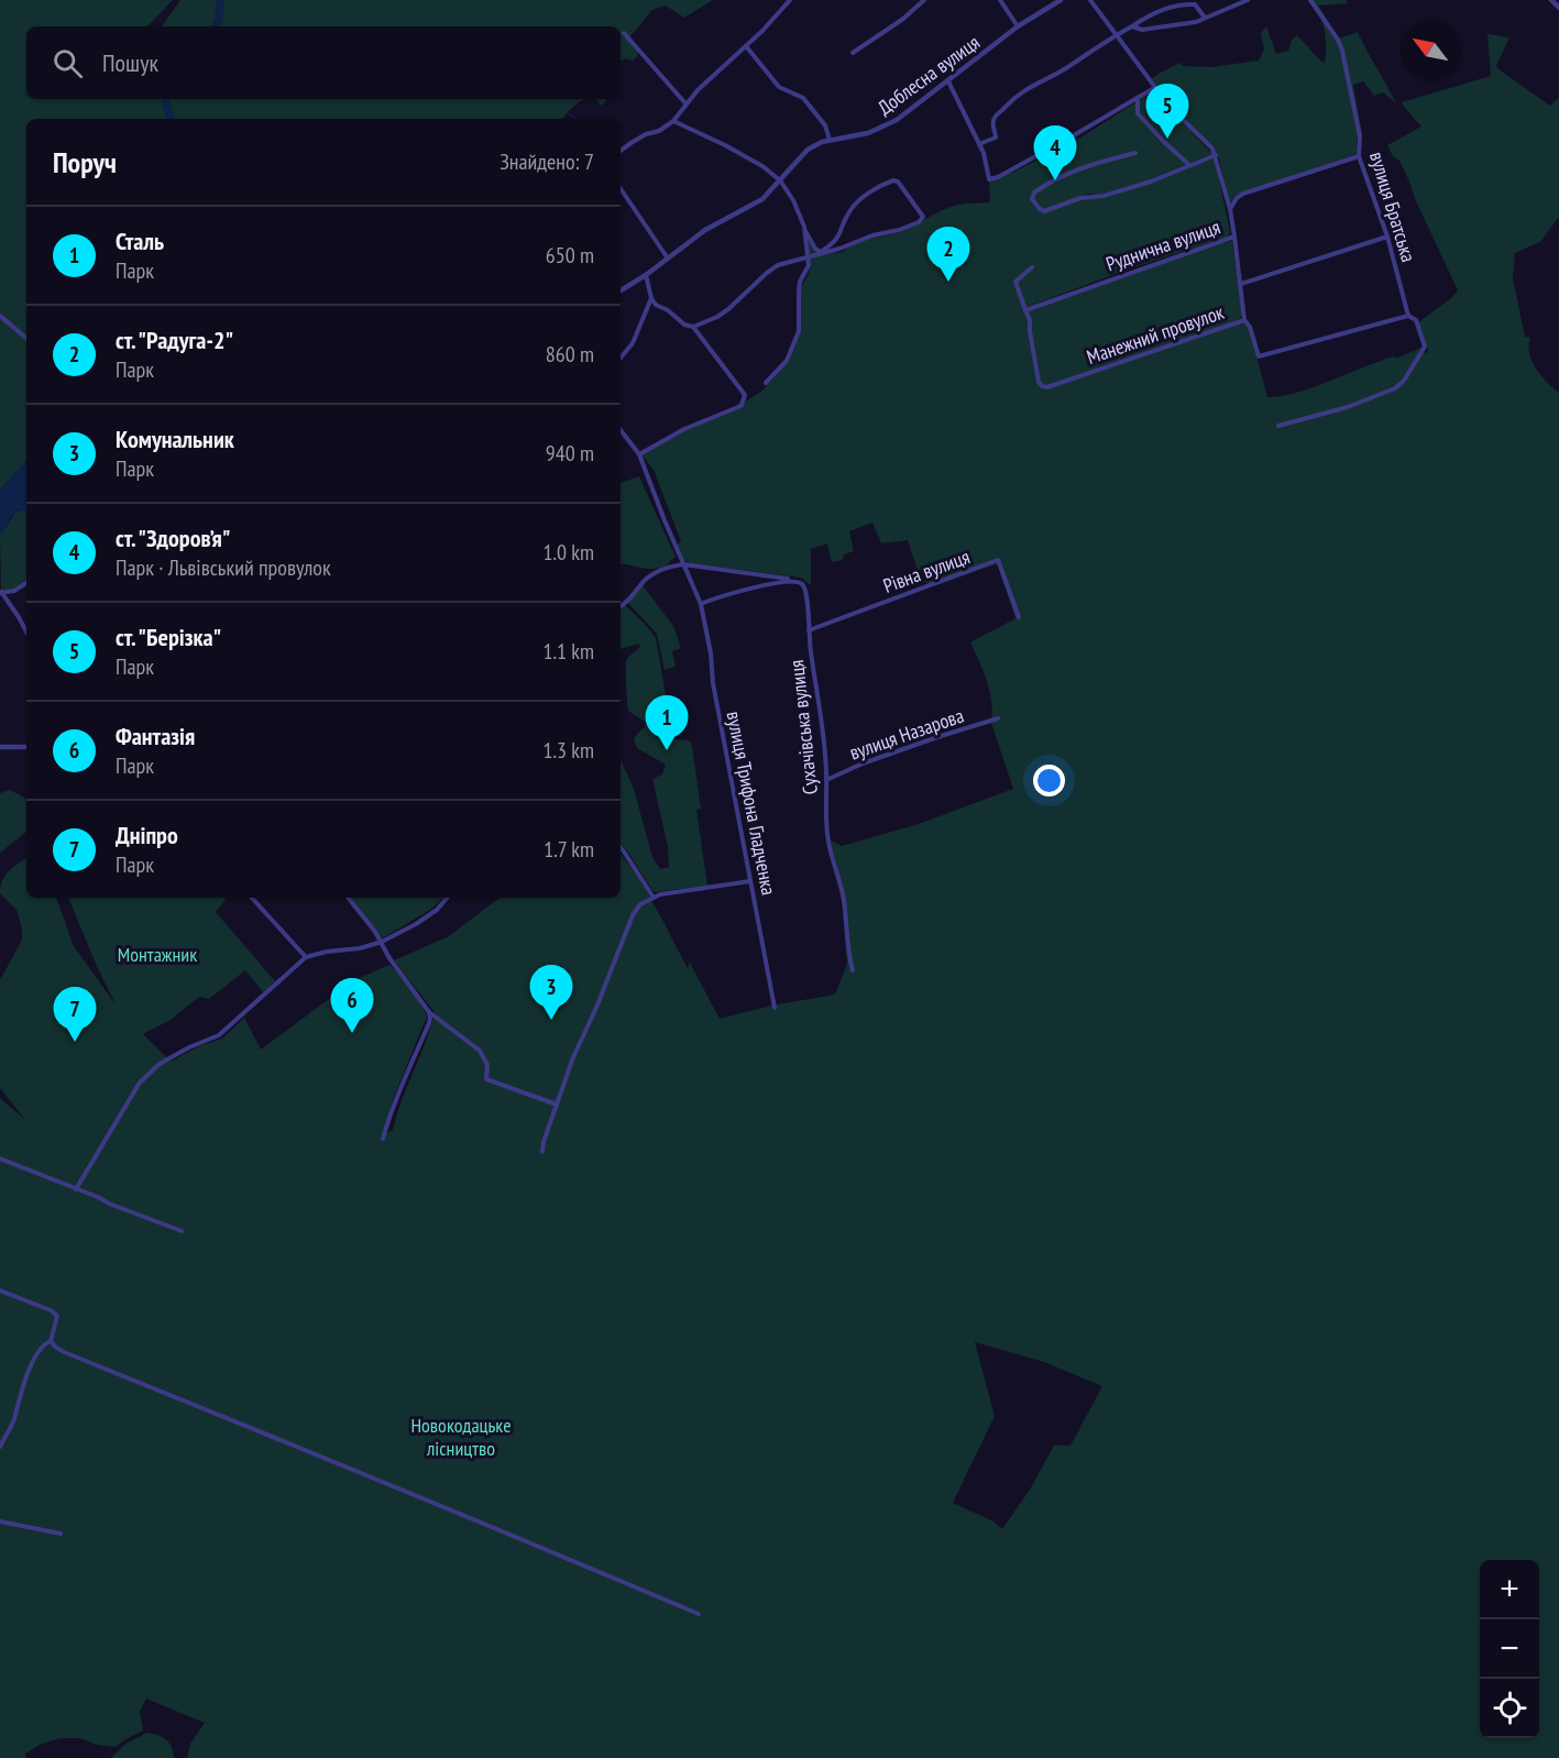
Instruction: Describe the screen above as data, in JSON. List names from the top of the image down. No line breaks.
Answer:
{"streets":{"street":["Доблесна вулиця","вулиця Братська","Руднична вулиця","Манежний провулок","Рівна вулиця","Сухачівська вулиця","вулиця Назарова","вулиця Трифона Гладченка"]},"crossings":[["вулиця Братська","Руднична вулиця"],["вулиця Братська","Манежний провулок"],["Руднична вулиця","Манежний провулок"],["Рівна вулиця","Сухачівська вулиця"],["Сухачівська вулиця","вулиця Назарова"]],"parks":["Монтажник","Новокодацьке лісництво"],"north":"top left","page":{"search":"Пошук","pins":["5","4","2","1","3","6","7"],"heading":["Поруч","Знайдено: 7"],"list":[{"mark":"1","name":"Сталь","note":"Парк","value":"650 m"},{"mark":"2","name":"ст. \"Радуга-2\"","note":"Парк","value":"860 m"},{"mark":"3","name":"Комунальник","note":"Парк","value":"940 m"},{"mark":"4","name":"ст. \"Здоров’я\"","note":"Парк · Львівський провулок","value":"1.0 km"},{"mark":"5","name":"ст. \"Берізка\"","note":"Парк","value":"1.1 km"},{"mark":"6","name":"Фантазія","note":"Парк","value":"1.3 km"},{"mark":"7","name":"Дніпро","note":"Парк","value":"1.7 km"}],"map_buttons":["+","−"]}}
